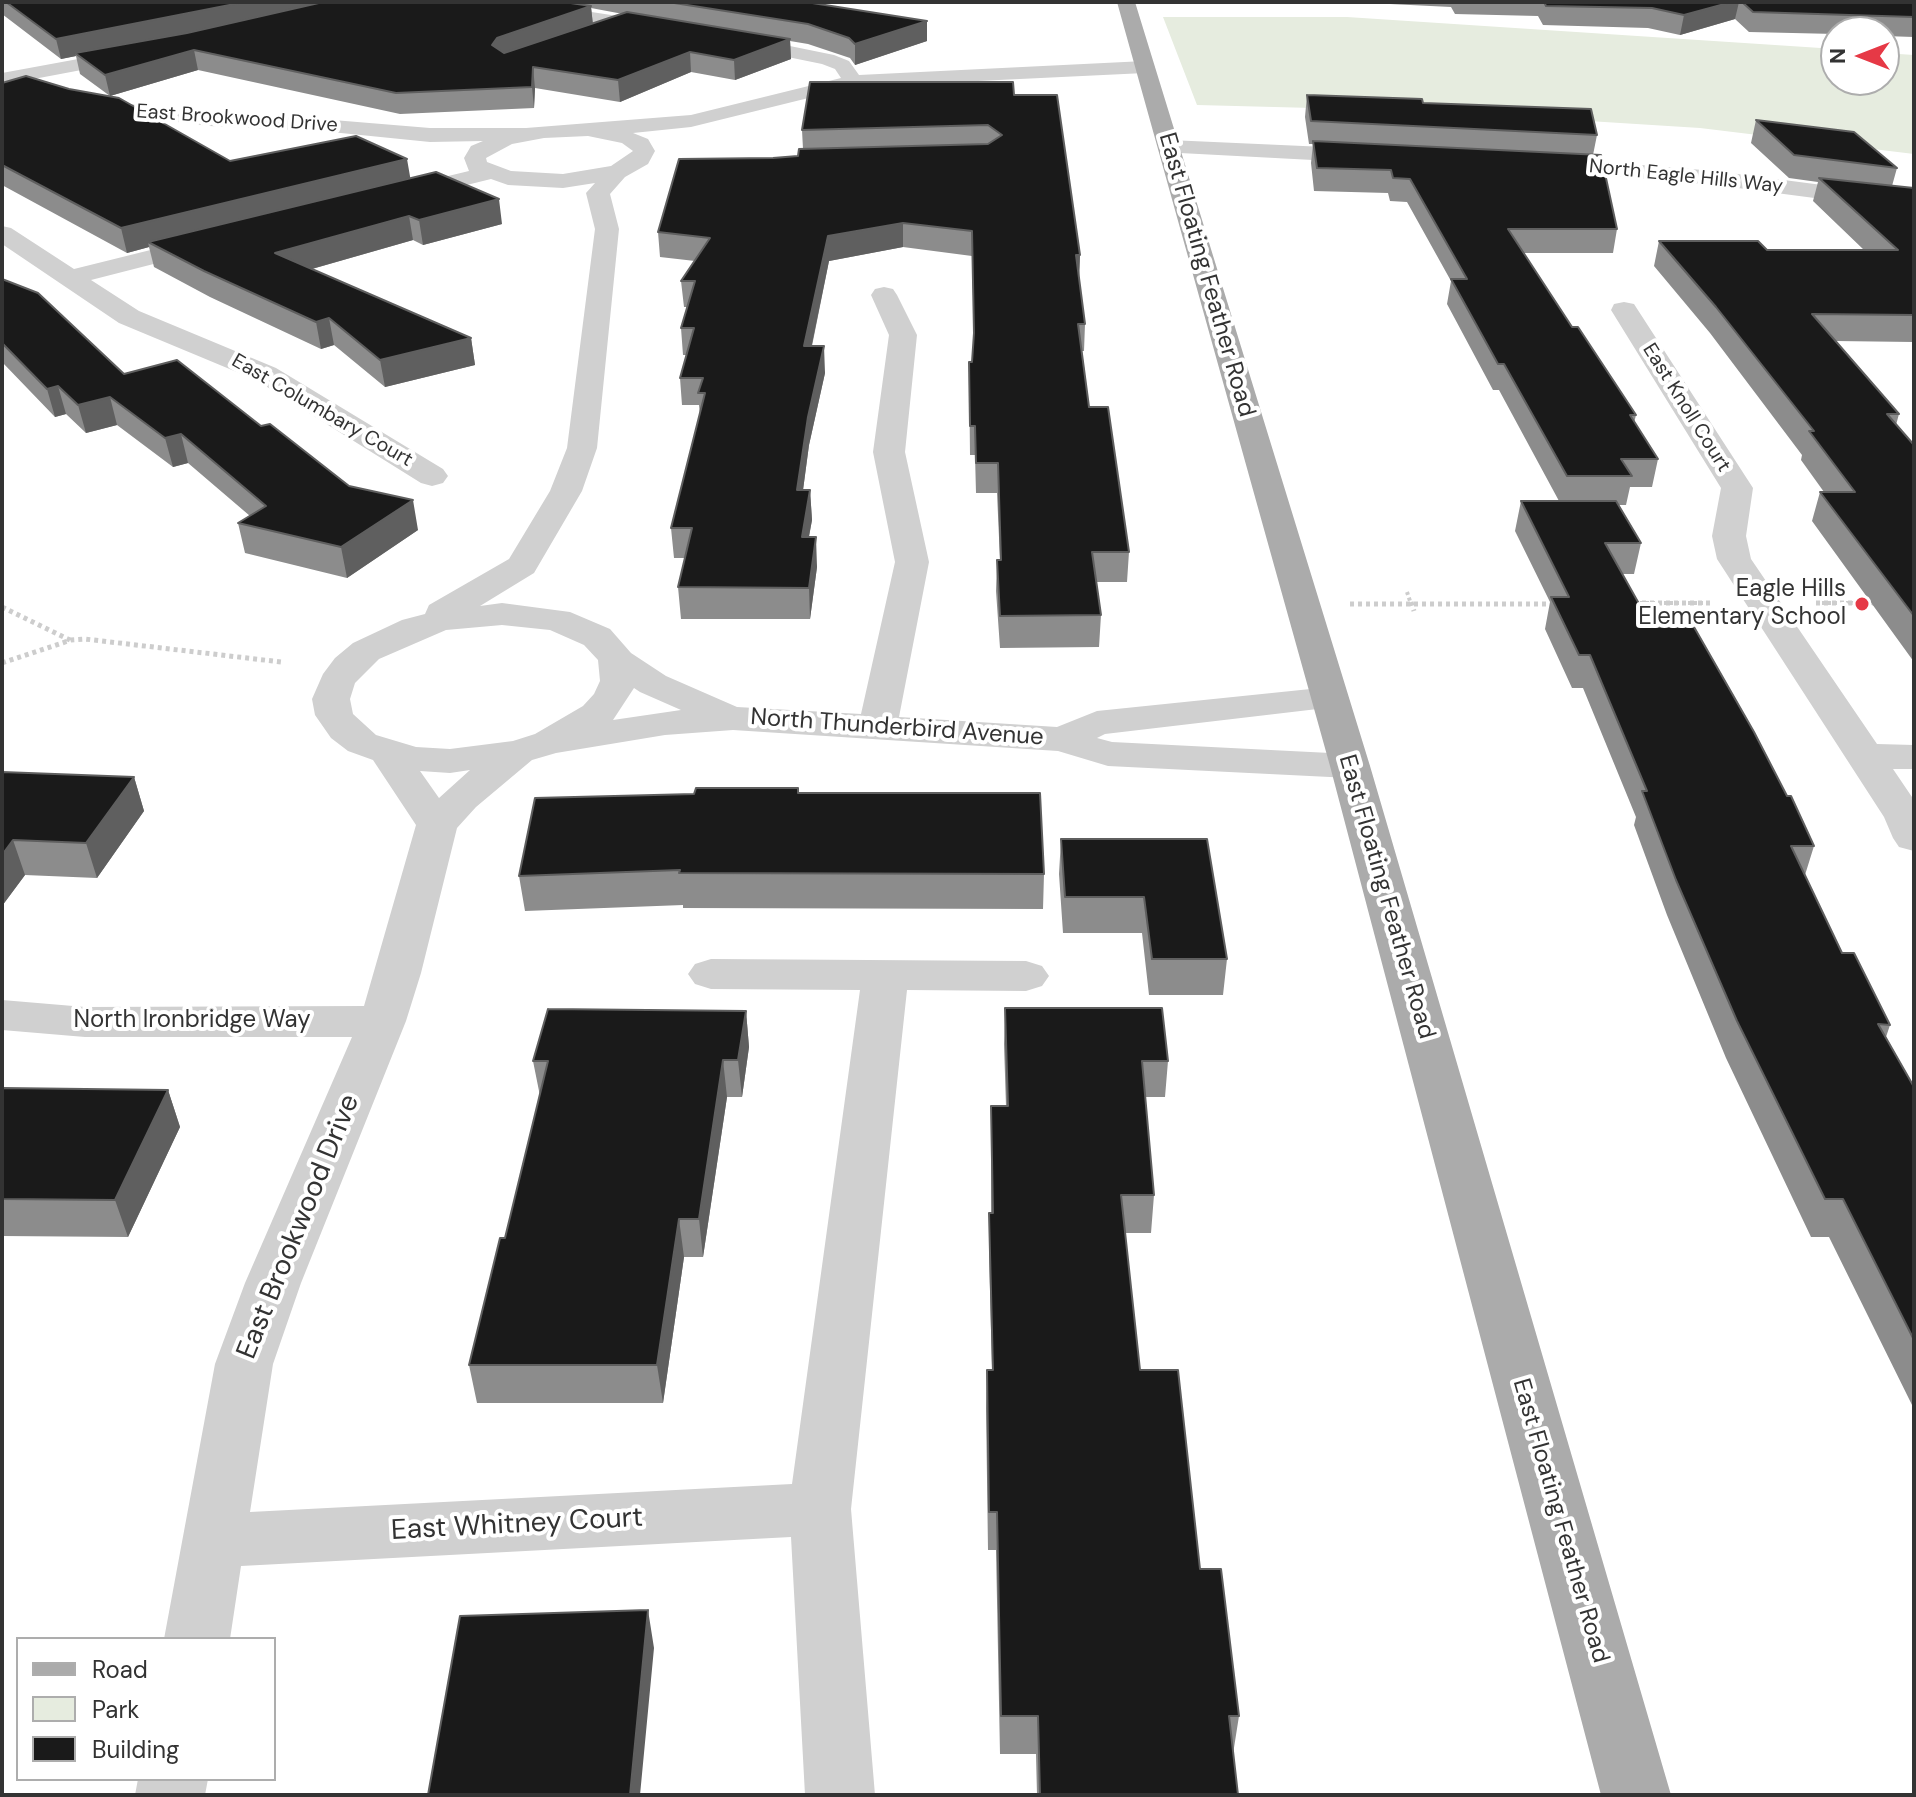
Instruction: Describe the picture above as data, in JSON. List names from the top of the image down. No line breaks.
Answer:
{"streets":{"main road":["East Floating Feather Road"],"street":["East Brookwood Drive","North Eagle Hills Way","East Knoll Court","East Columbary Court","North Thunderbird Avenue","North Ironbridge Way","East Whitney Court"]},"crossings":[["East Brookwood Drive","North Thunderbird Avenue"],["East Brookwood Drive","North Ironbridge Way"],["East Brookwood Drive","East Whitney Court"],["East Floating Feather Road","North Thunderbird Avenue"]],"places":["Eagle Hills Elementary School"],"legend":["Road","Park","Building"],"north":"left"}
